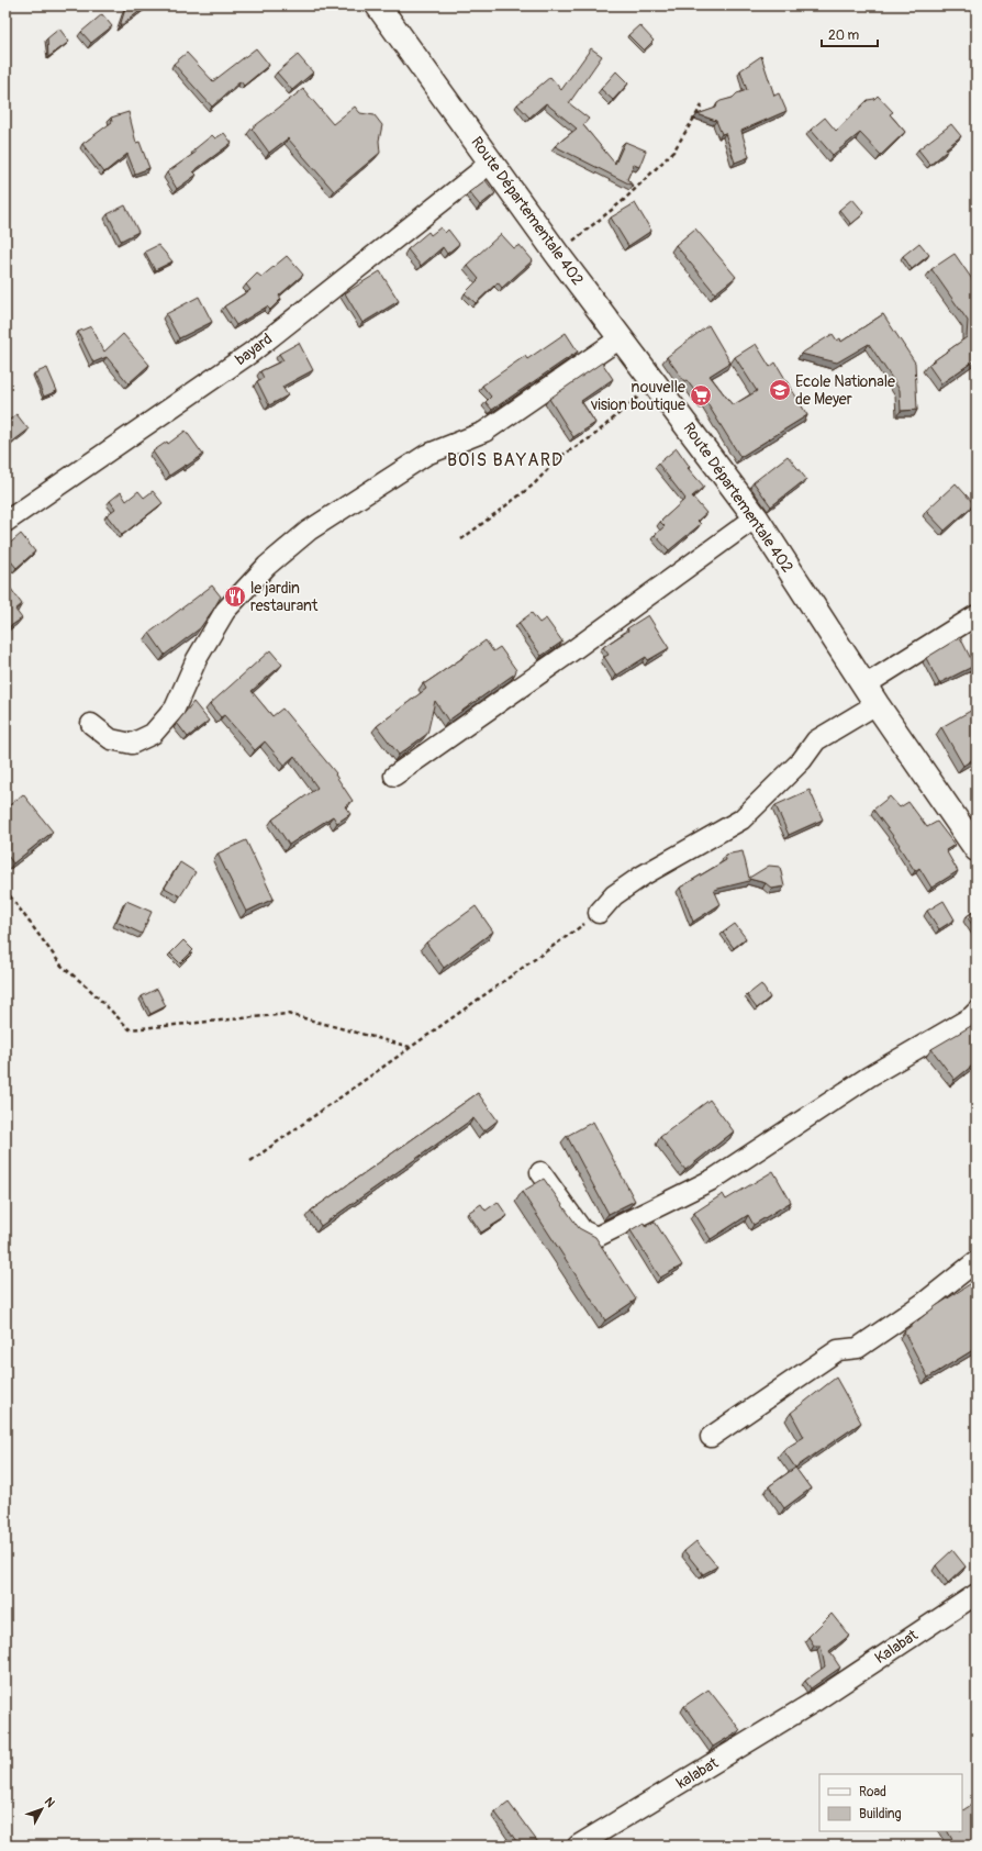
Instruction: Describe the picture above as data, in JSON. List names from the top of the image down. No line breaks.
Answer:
{"streets":{"main road":["Route Départementale 402"],"street":["bayard","Kalabat","kalabat"]},"crossings":[["Route Départementale 402","bayard"],["Kalabat","kalabat"]],"districts":["BOIS BAYARD"],"places":{"school or university":["Ecole Nationale de Meyer"],"supermarket":["nouvelle vision boutique"],"restaurant":["le jardin restaurant"]},"legend":["Road","Building"],"scale_bar":"20 m","north":"top right"}
